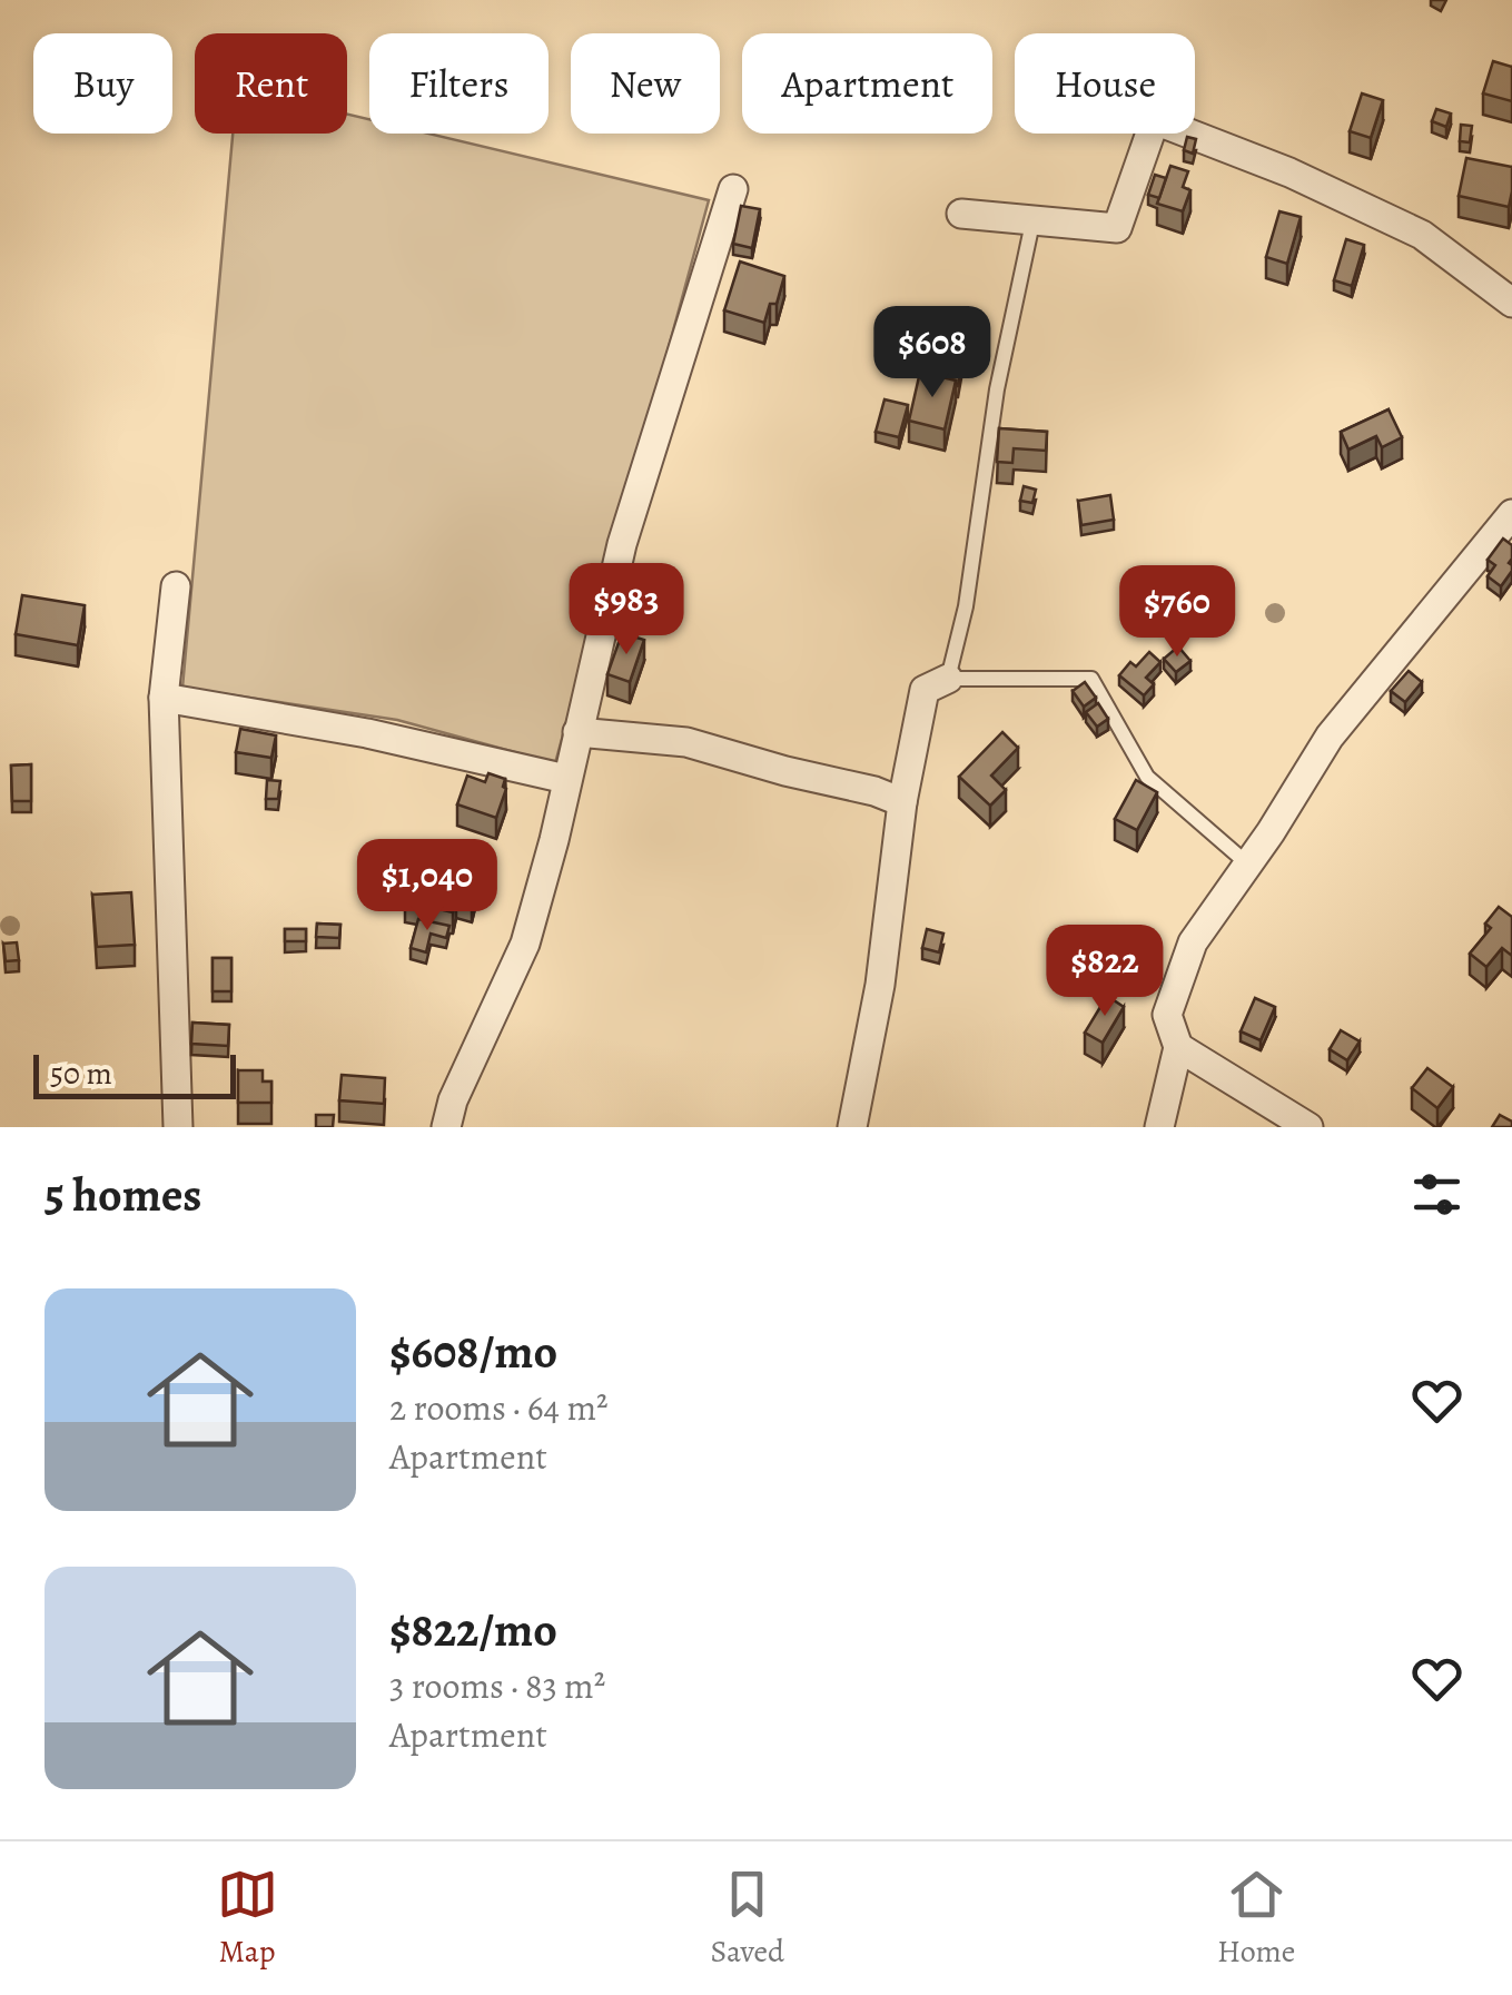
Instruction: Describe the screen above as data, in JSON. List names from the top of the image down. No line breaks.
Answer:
{"scale_bar":"50 m","page":{"chip":["Buy","Rent","Filters","New","Apartment","House"],"price":["$608","$983","$760","$1,040","$822"],"scale":"50 m","heading":"5 homes","list":[{"name":"$608/mo","note":"2 rooms · 64 m² · Apartment"},{"name":"$822/mo","note":"3 rooms · 83 m² · Apartment"}],"tabs":["Map","Saved","Home"]}}
